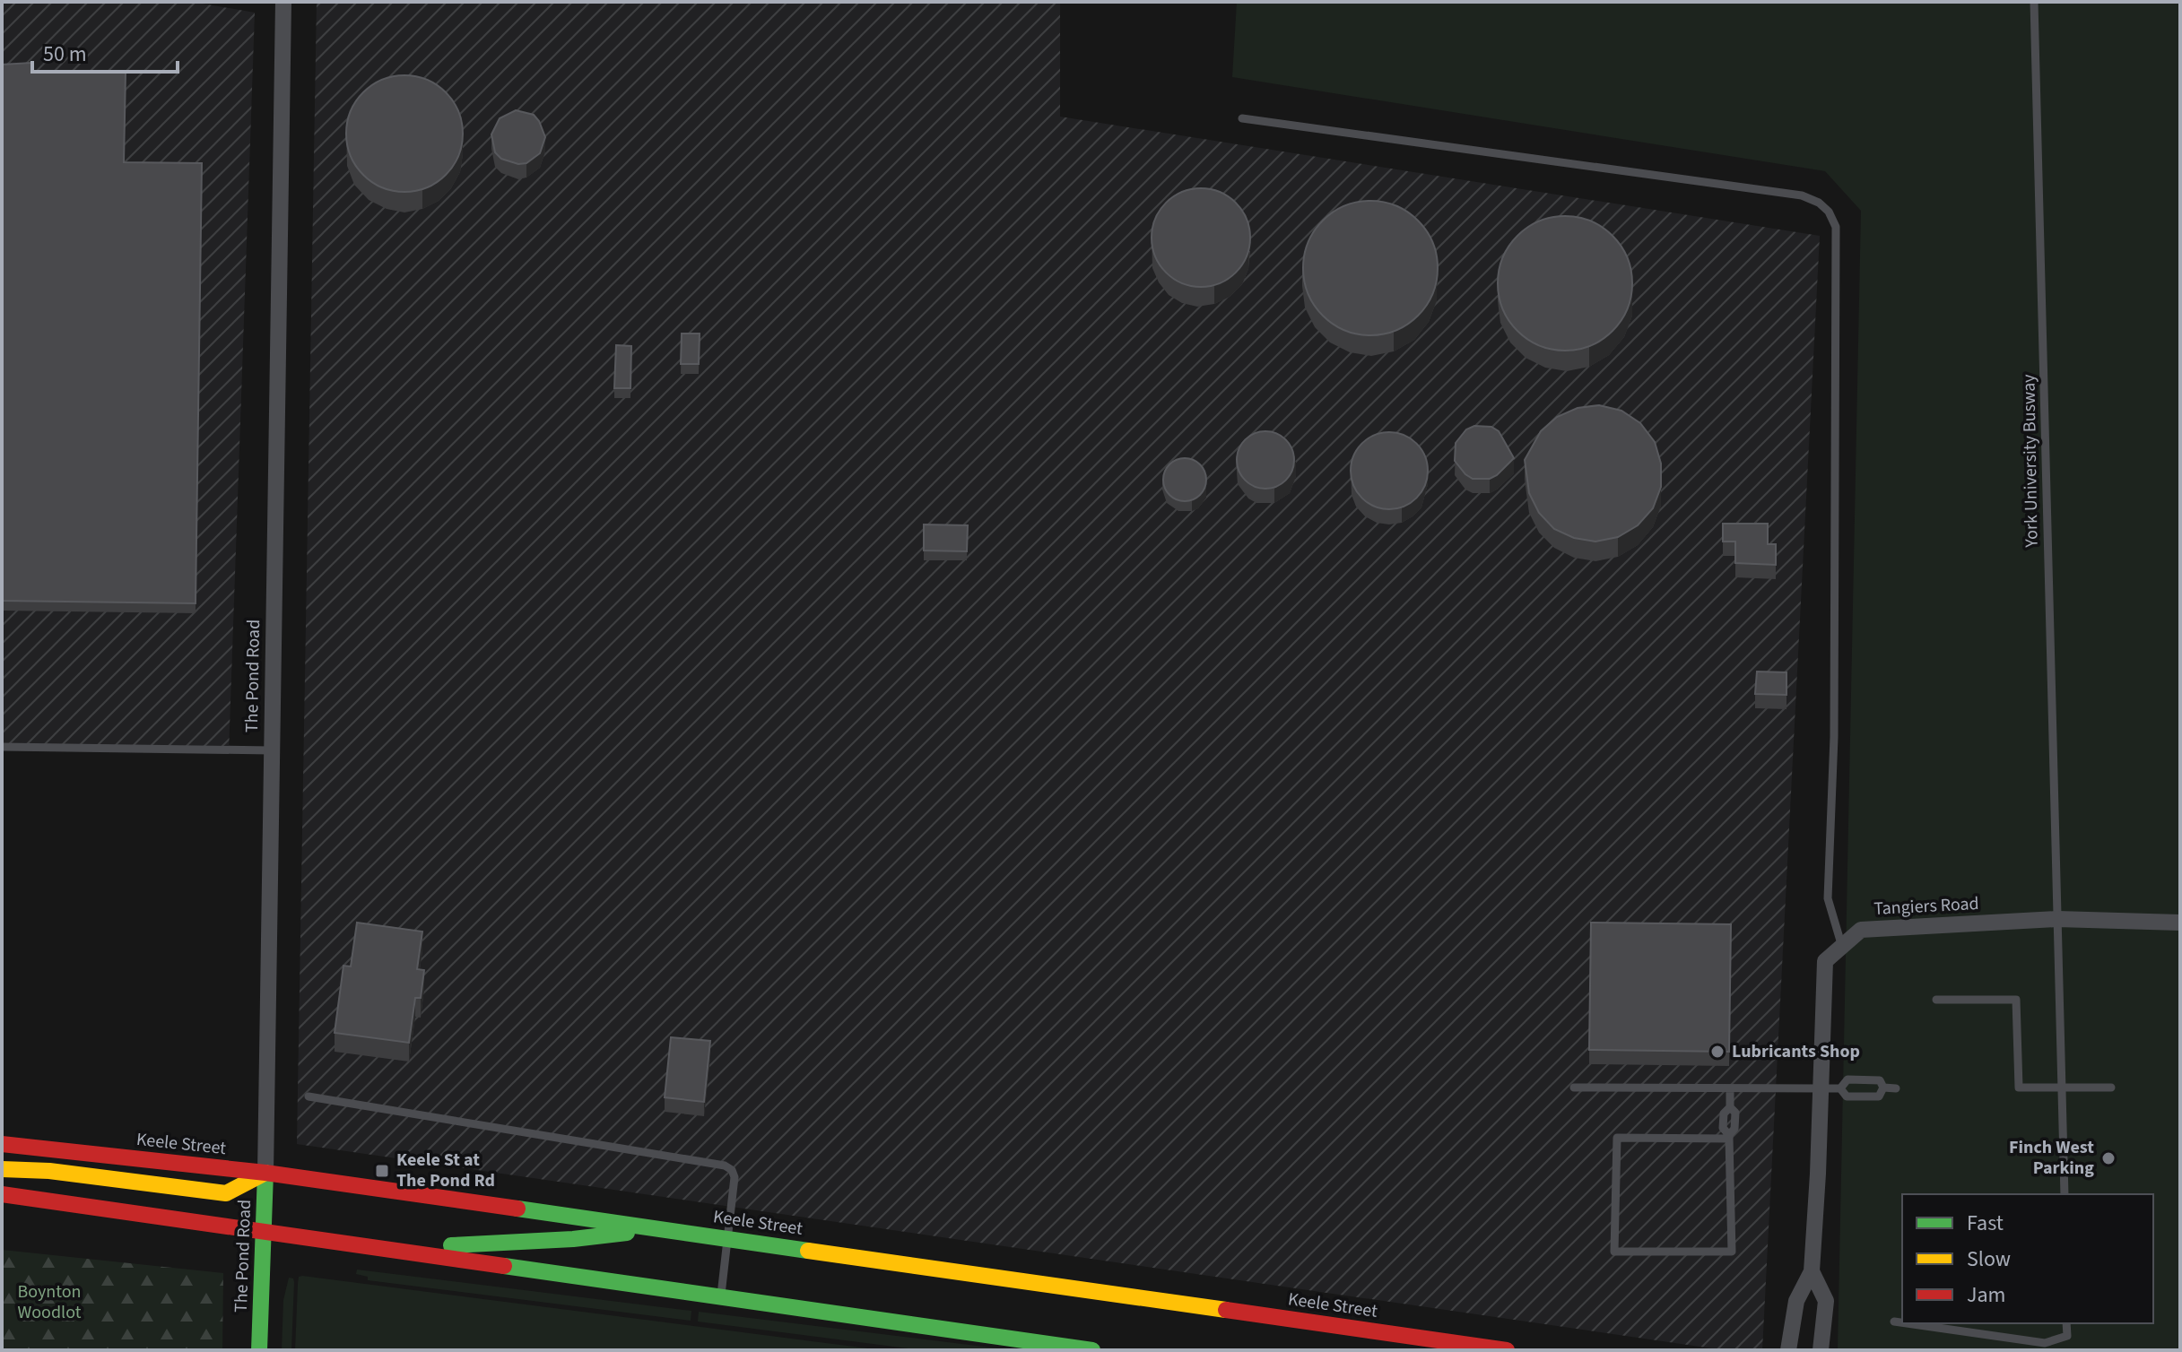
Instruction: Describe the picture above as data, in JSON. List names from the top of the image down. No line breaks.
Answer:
{"streets":{"main road":["The Pond Road","Keele Street"],"street":["Tangiers Road"],"lane":["York University Busway"]},"crossings":[["York University Busway","Tangiers Road"],["The Pond Road","Keele Street"]],"parks":["Boynton Woodlot"],"places":{"other":["Lubricants Shop","Finch West Parking"],"transit":["Keele St at The Pond Rd"]},"legend":["Fast","Slow","Jam"],"scale_bar":"50 m"}
